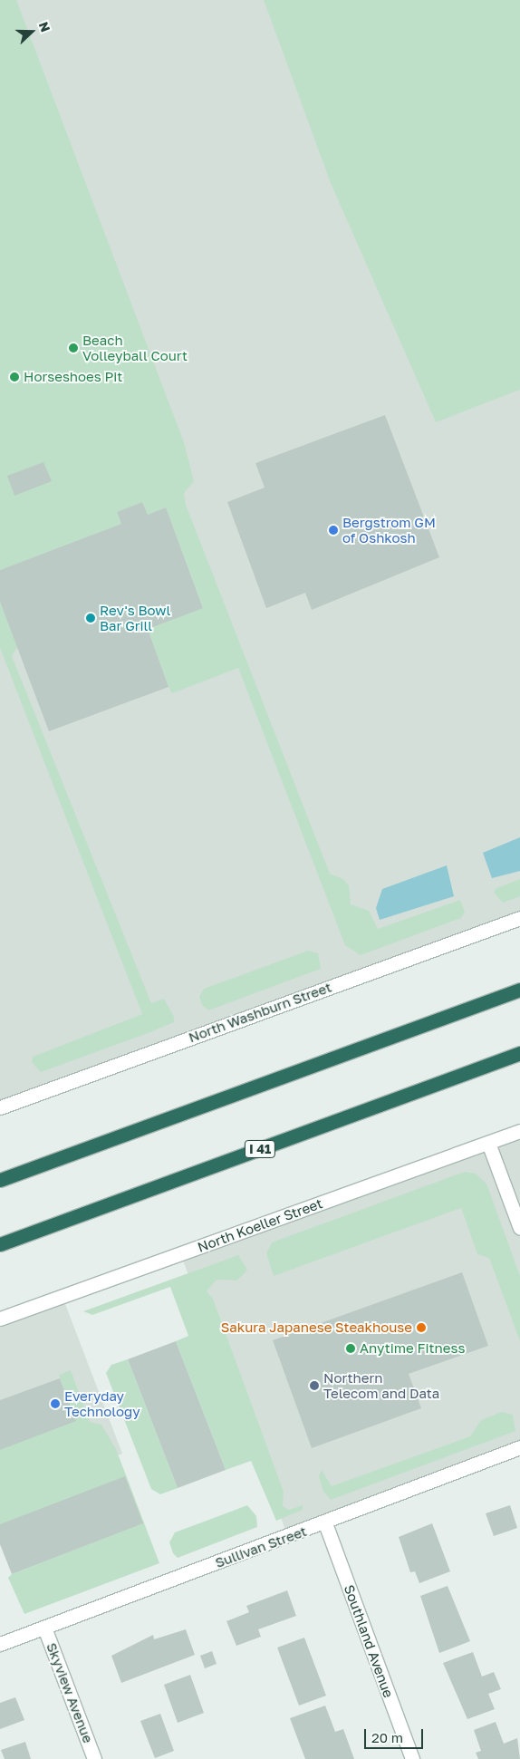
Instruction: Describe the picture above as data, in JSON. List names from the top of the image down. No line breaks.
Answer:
{"streets":{"highway":["I 41"],"street":["North Washburn Street","North Koeller Street","Sullivan Street","Southland Avenue","Skyview Avenue"]},"crossings":[["Sullivan Street","Southland Avenue"],["Sullivan Street","Skyview Avenue"]],"places":["Beach Volleyball Court","Horseshoes Pit","Bergstrom GM of Oshkosh","Rev's Bowl Bar Grill","Sakura Japanese Steakhouse","Anytime Fitness","Northern Telecom and Data","Everyday Technology"],"scale_bar":"20 m","north":"right"}
